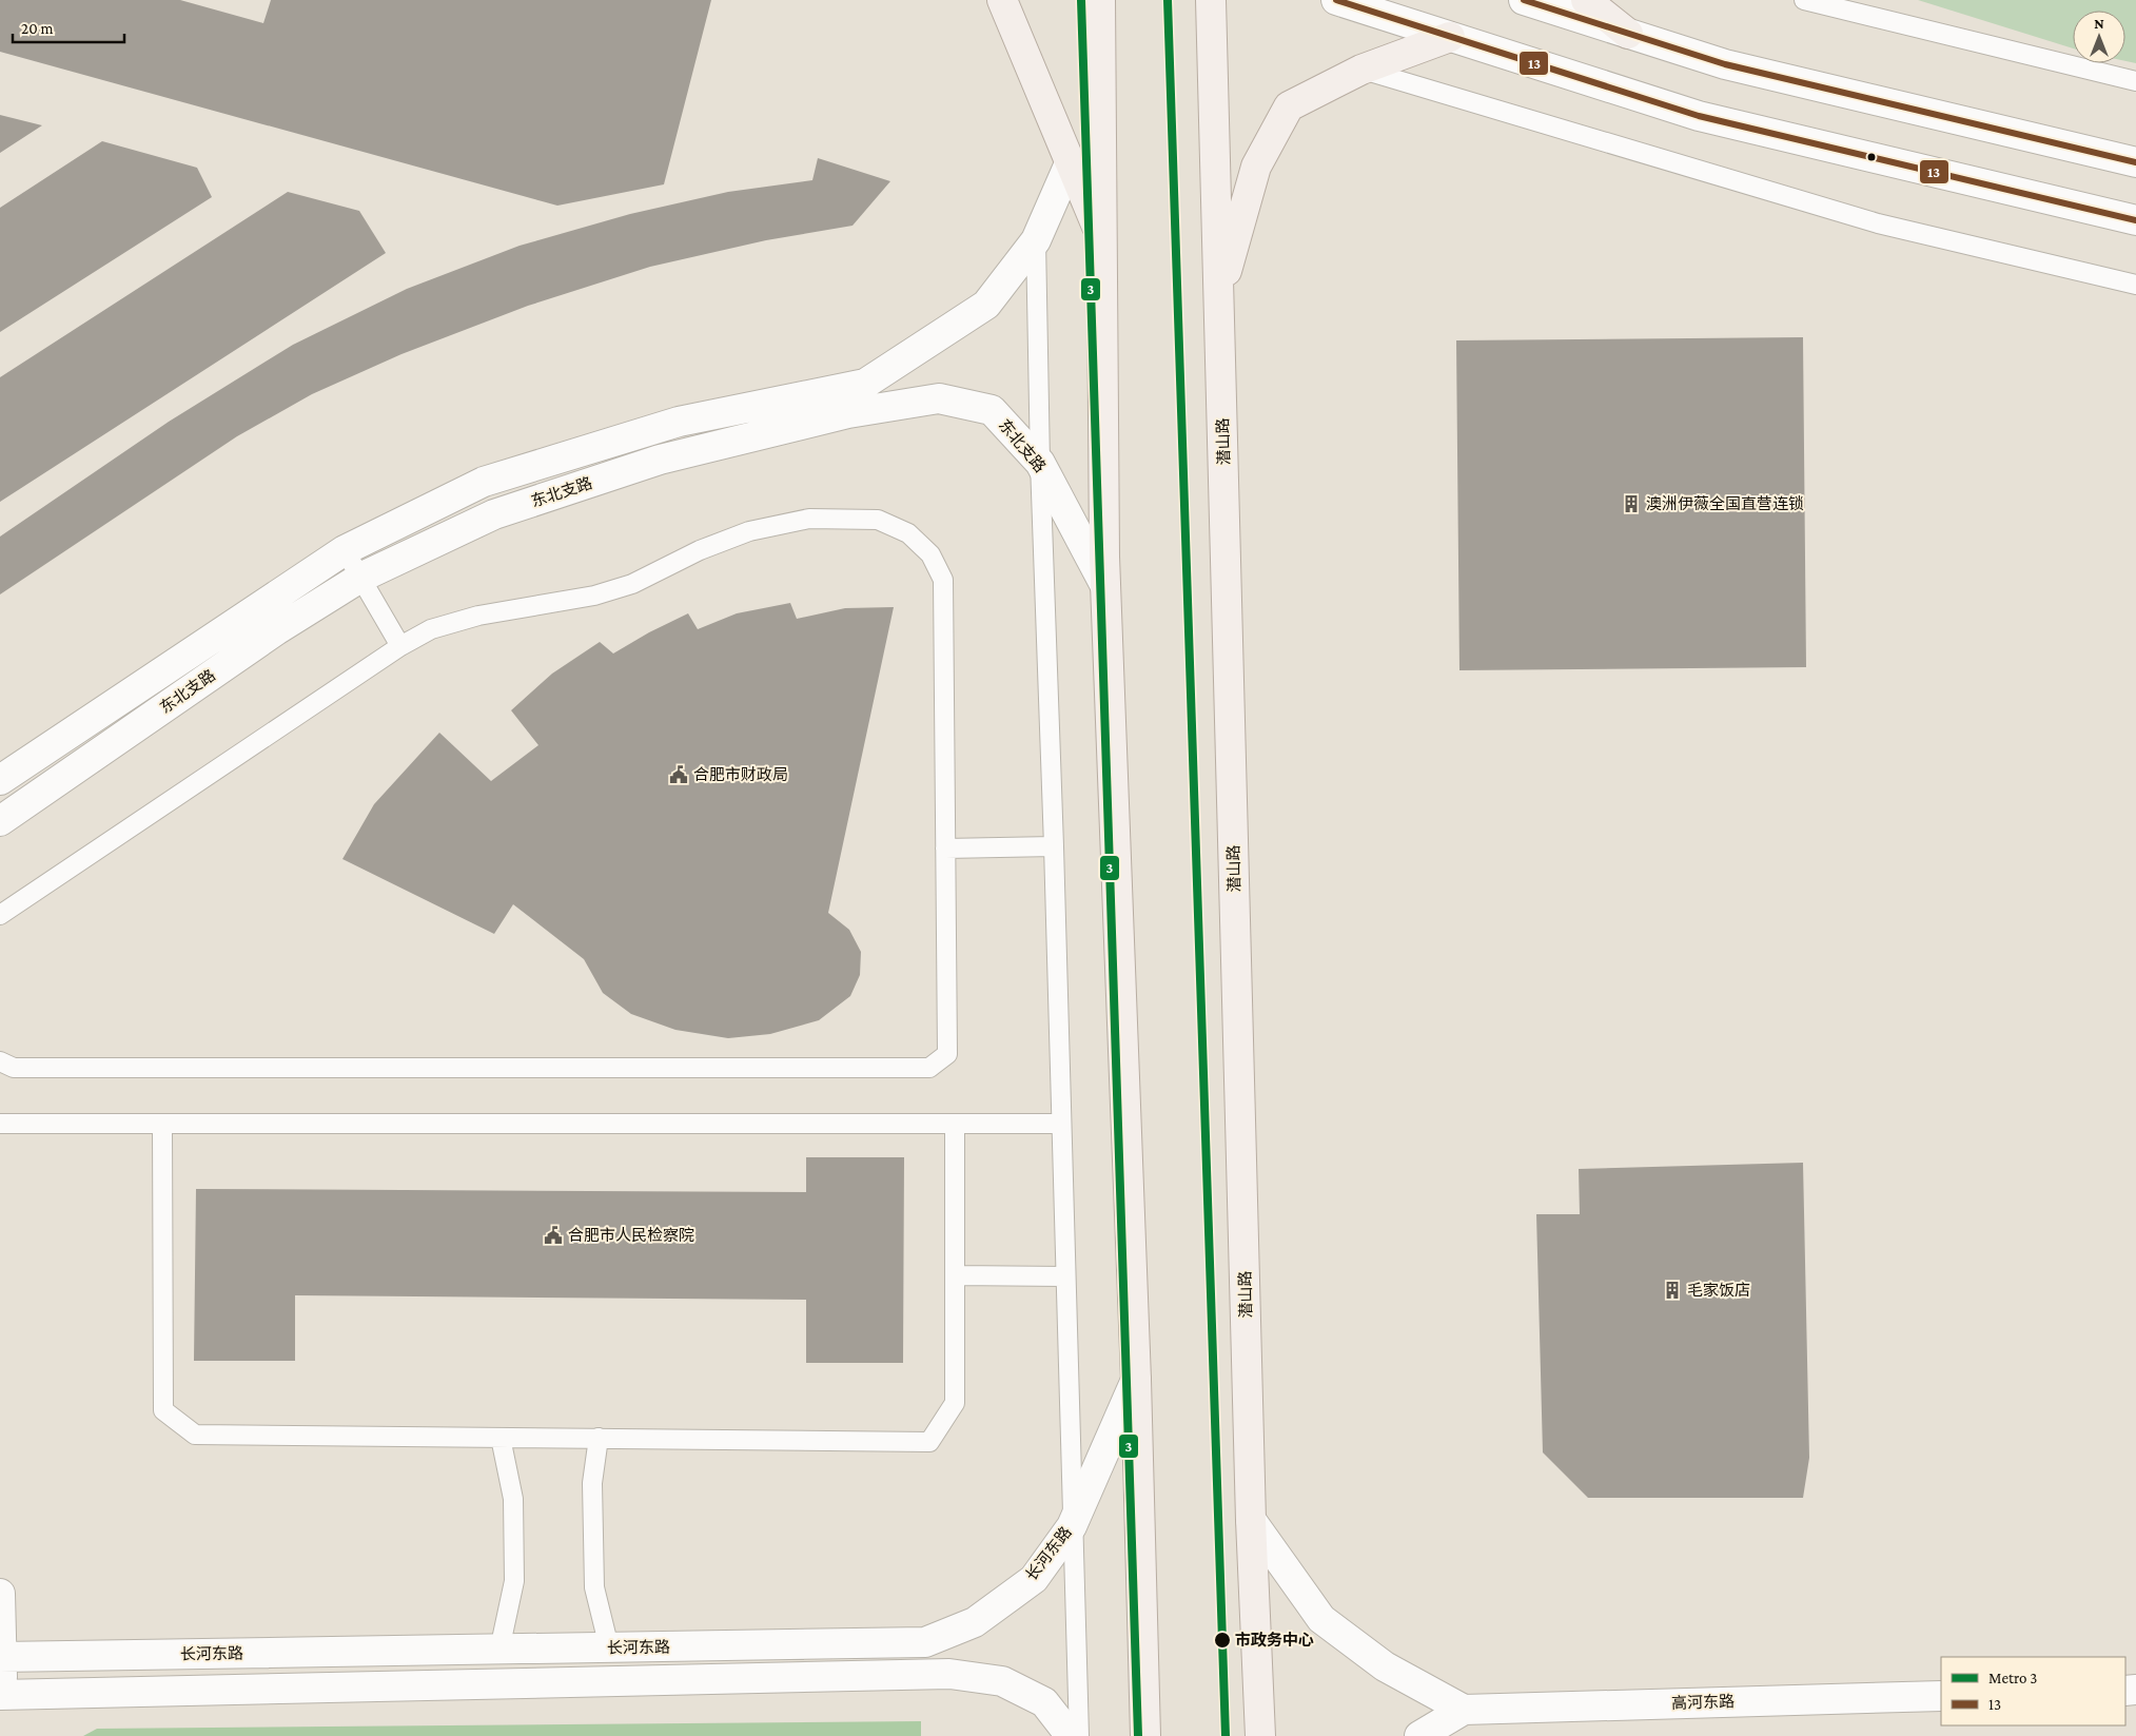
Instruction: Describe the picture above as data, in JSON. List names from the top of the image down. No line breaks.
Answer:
{"streets":{"main road":["潜山路"],"street":["东北支路","长河东路","高河东路"]},"places":{"building":["澳洲伊薇全国直营连锁","毛家饭店"],"public building":["合肥市财政局","合肥市人民检察院"],"other":["市政务中心"]},"lines":["metro line 3","transit line 13"],"legend":["Metro 3","13"],"scale_bar":"20 m","north":"top"}
